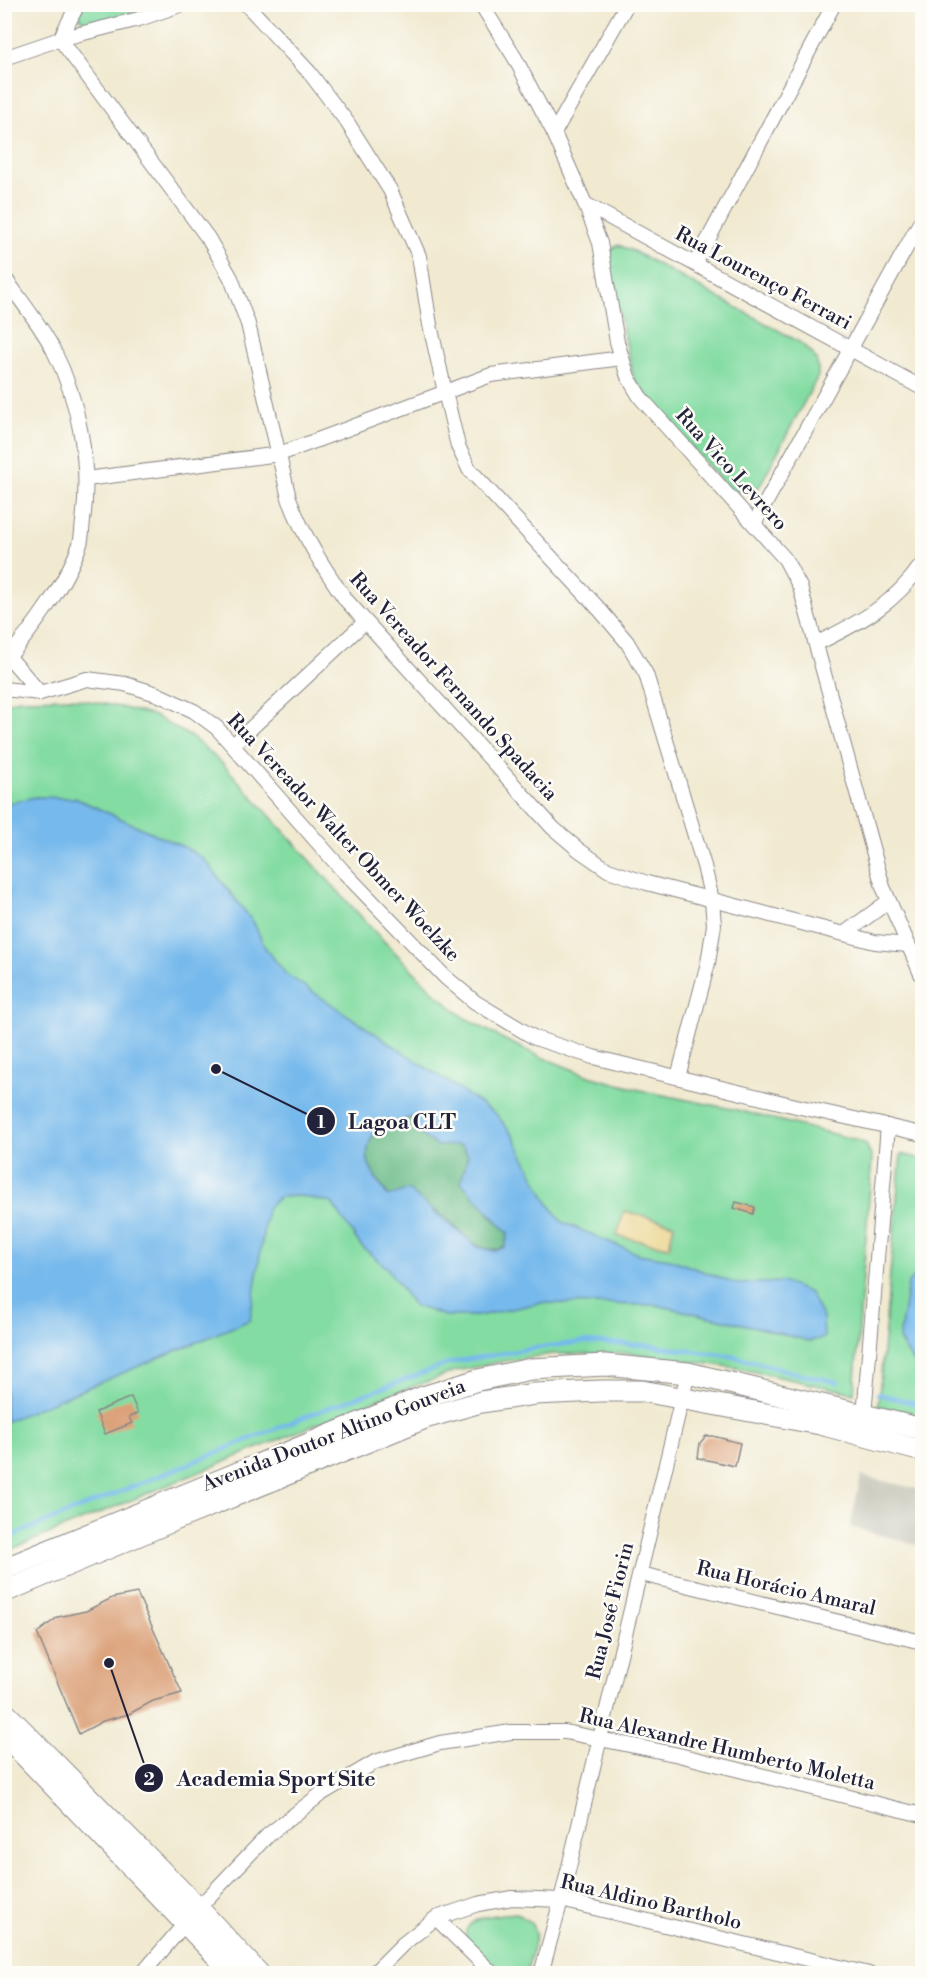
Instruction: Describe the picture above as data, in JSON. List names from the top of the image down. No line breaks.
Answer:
{"streets":{"main road":["Avenida Doutor Altino Gouveia"],"street":["Rua Lourenço Ferrari","Rua Vico Levrero","Rua Vereador Fernando Spadacia","Rua Vereador Walter Obmer Woelzke","Rua Horácio Amaral","Rua José Fiorin","Rua Alexandre Humberto Moletta","Rua Aldino Bartholo"]},"crossings":[["Rua Lourenço Ferrari","Rua Vico Levrero"],["Rua Vico Levrero","Rua Vereador Fernando Spadacia"],["Avenida Doutor Altino Gouveia","Rua José Fiorin"],["Rua Horácio Amaral","Rua José Fiorin"],["Rua José Fiorin","Rua Alexandre Humberto Moletta"],["Rua José Fiorin","Rua Aldino Bartholo"]],"places":["Lagoa CLT","Academia Sport Site"]}
